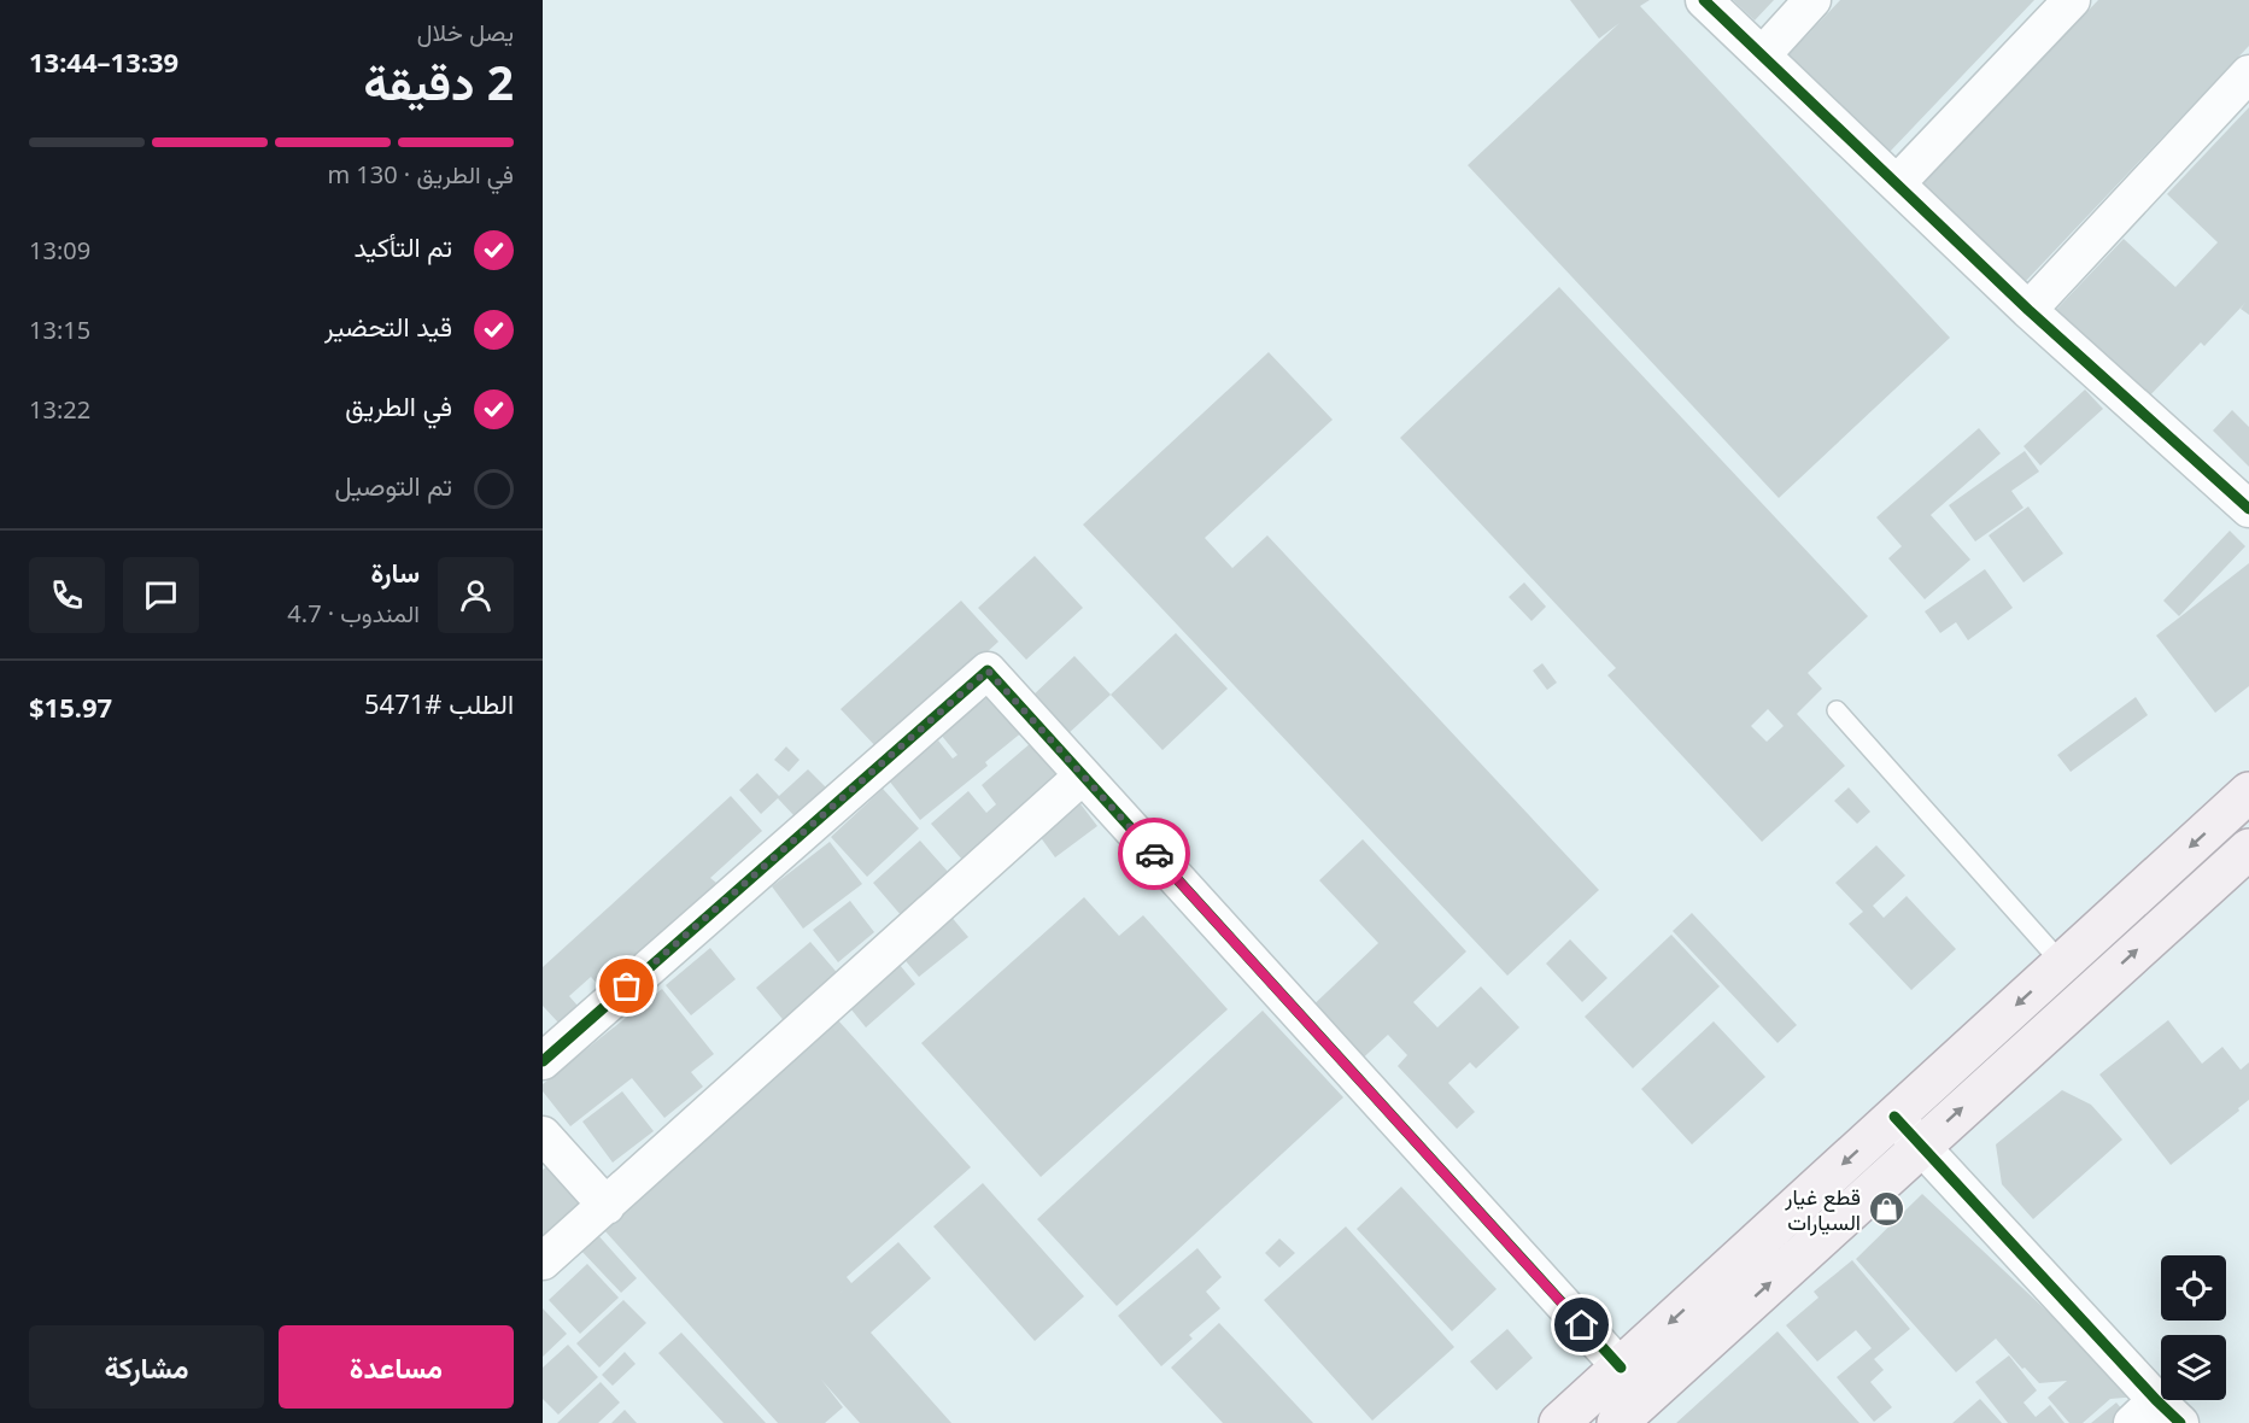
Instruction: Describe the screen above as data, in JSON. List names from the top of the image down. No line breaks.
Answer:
{"places":{"shop":["قطع غيار السيارات"]},"page":{"heading":["2 دقيقة","يصل خلال","13:39–13:44"],"panel":["سارة","المندوب · 4.7","الطلب #5471","$15.97"],"bar":"في الطريق · 130 m","list":[["تم التأكيد","13:09"],["قيد التحضير","13:15"],["في الطريق","13:22"],"تم التوصيل"],"buttons":["مساعدة","مشاركة"]}}
